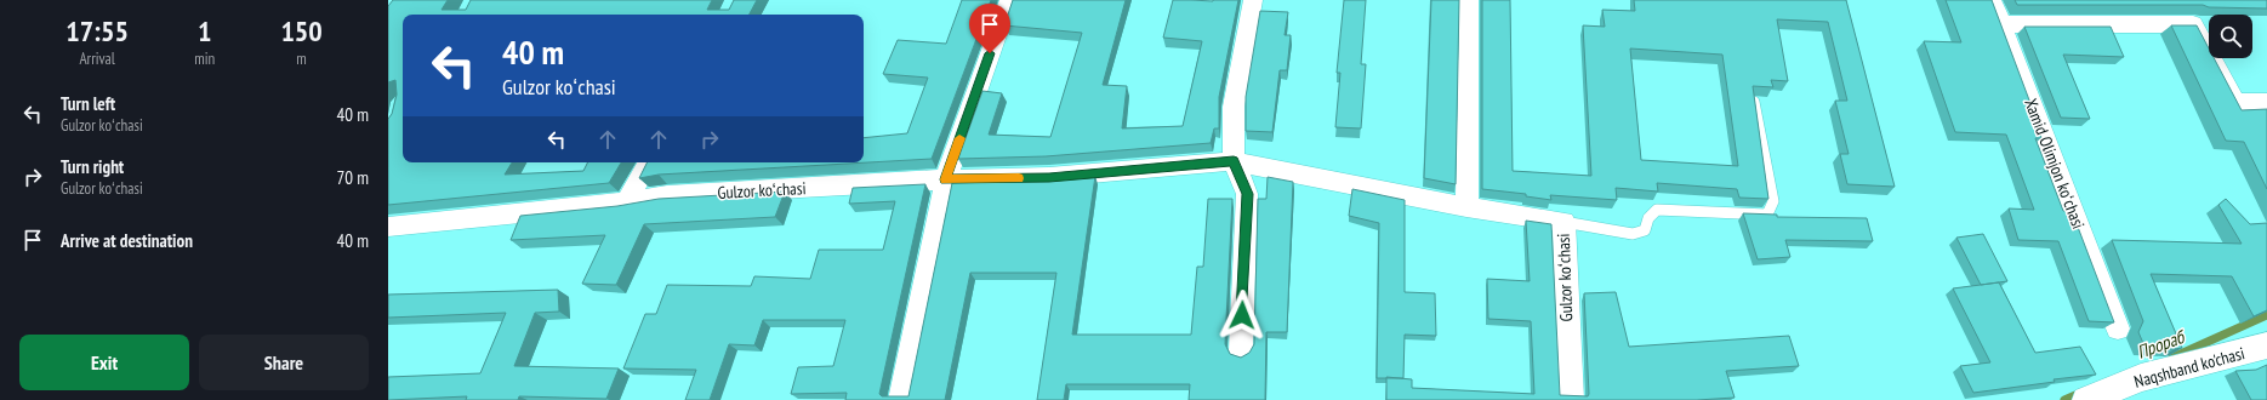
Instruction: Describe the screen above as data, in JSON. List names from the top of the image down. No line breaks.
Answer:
{"streets":{"street":["Xamid Olimjon koʻchasi","Gulzor koʻchasi","Naqshband ko'chasi"]},"water":["Прораб"],"page":{"eta":["17:55","Arrival","1","min","150","m"],"turn":["40 m","Gulzor koʻchasi"],"list":[{"name":"Turn left","note":"Gulzor koʻchasi","value":"40 m"},{"name":"Turn right","note":"Gulzor koʻchasi","value":"70 m"},{"name":"Arrive at destination","value":"40 m"}],"buttons":["Exit","Share"]}}
